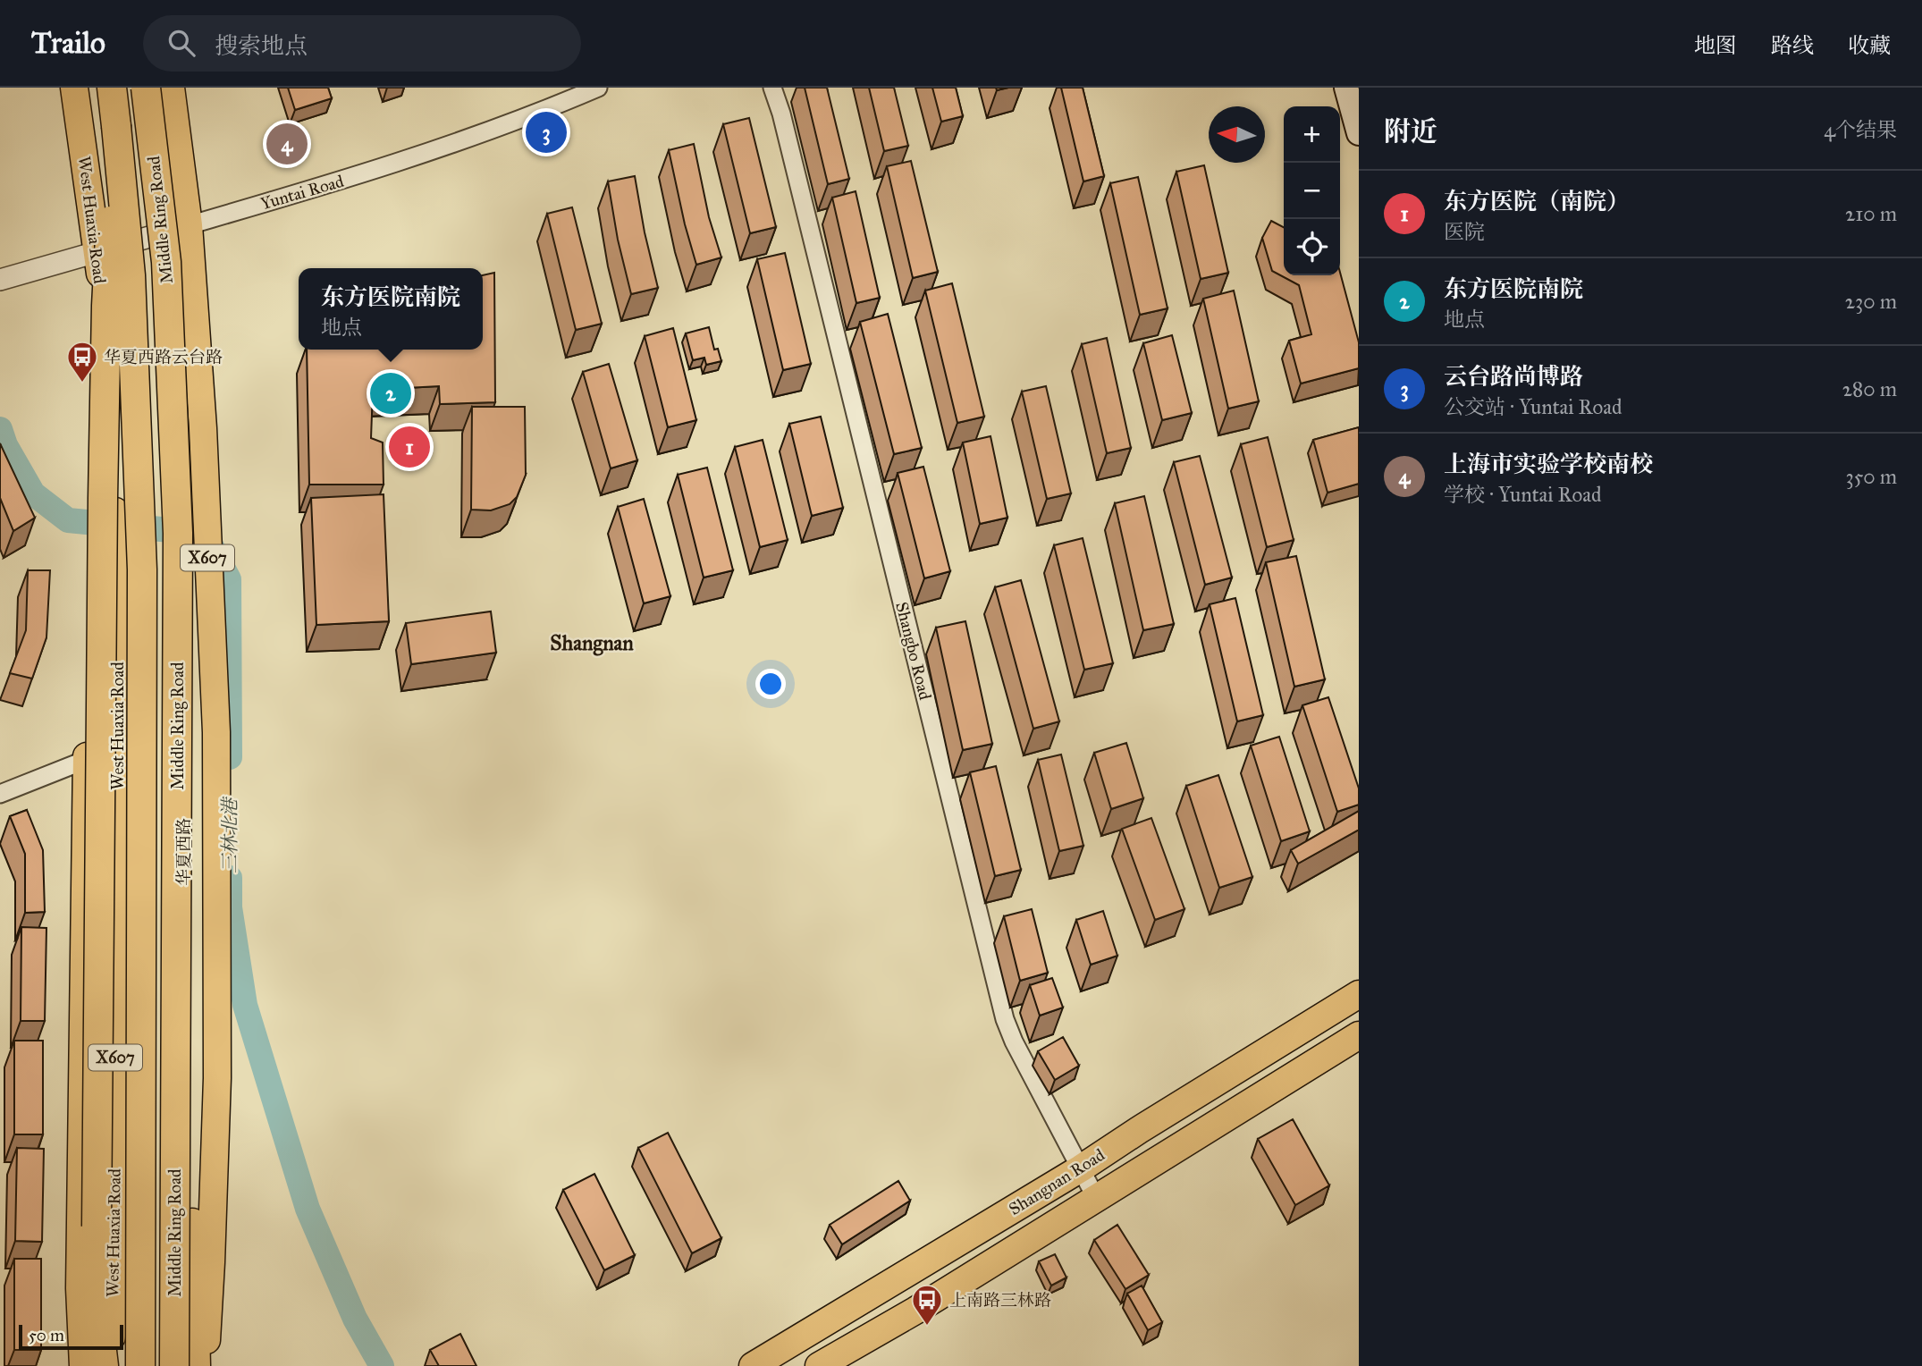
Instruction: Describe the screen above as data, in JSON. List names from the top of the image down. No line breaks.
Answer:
{"streets":{"highway":["Middle Ring Road"],"main road":["West Huaxia Road","X607","华夏西路","Shangnan Road"],"street":["Yuntai Road","Shangbo Road"]},"crossings":[["Yuntai Road","West Huaxia Road"],["Yuntai Road","X607"],["Yuntai Road","华夏西路"],["X607","华夏西路"],["Shangbo Road","Shangnan Road"]],"districts":["Shangnan"],"water":["三林北港"],"places":{"bus stop":["华夏西路云台路","上南路三林路"]},"scale_bar":"50 m","north":"left","page":{"header":"Trailo","search":"搜索地点","nav":["地图","路线","收藏"],"heading":["附近","4个结果"],"map_buttons":["+","−"],"pins":["3","4","2","1"],"list":[{"mark":"1","name":"东方医院（南院）","note":"医院","value":"210 m"},{"mark":"2","name":"东方医院南院","note":"地点","value":"230 m"},{"mark":"3","name":"云台路尚博路","note":"公交站 · Yuntai Road","value":"280 m"},{"mark":"4","name":"上海市实验学校南校","note":"学校 · Yuntai Road","value":"350 m"}],"popup":["东方医院南院","地点"],"scale":"50 m"}}
